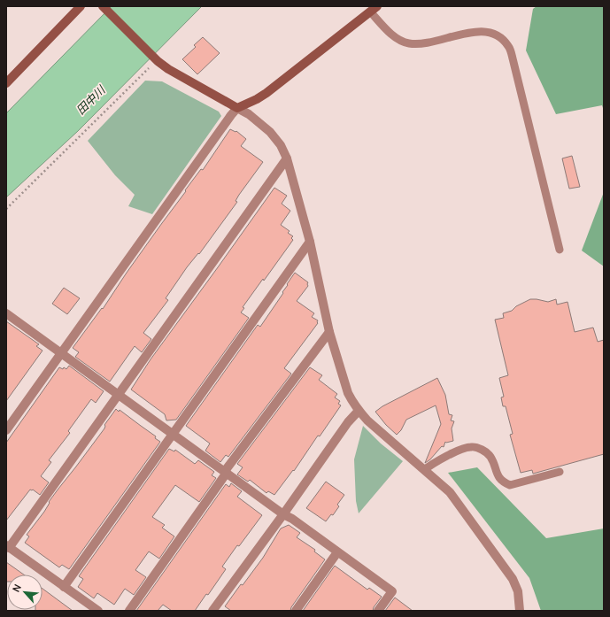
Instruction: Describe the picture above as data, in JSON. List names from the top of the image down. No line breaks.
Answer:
{"water":["田中川"],"north":"top left"}
